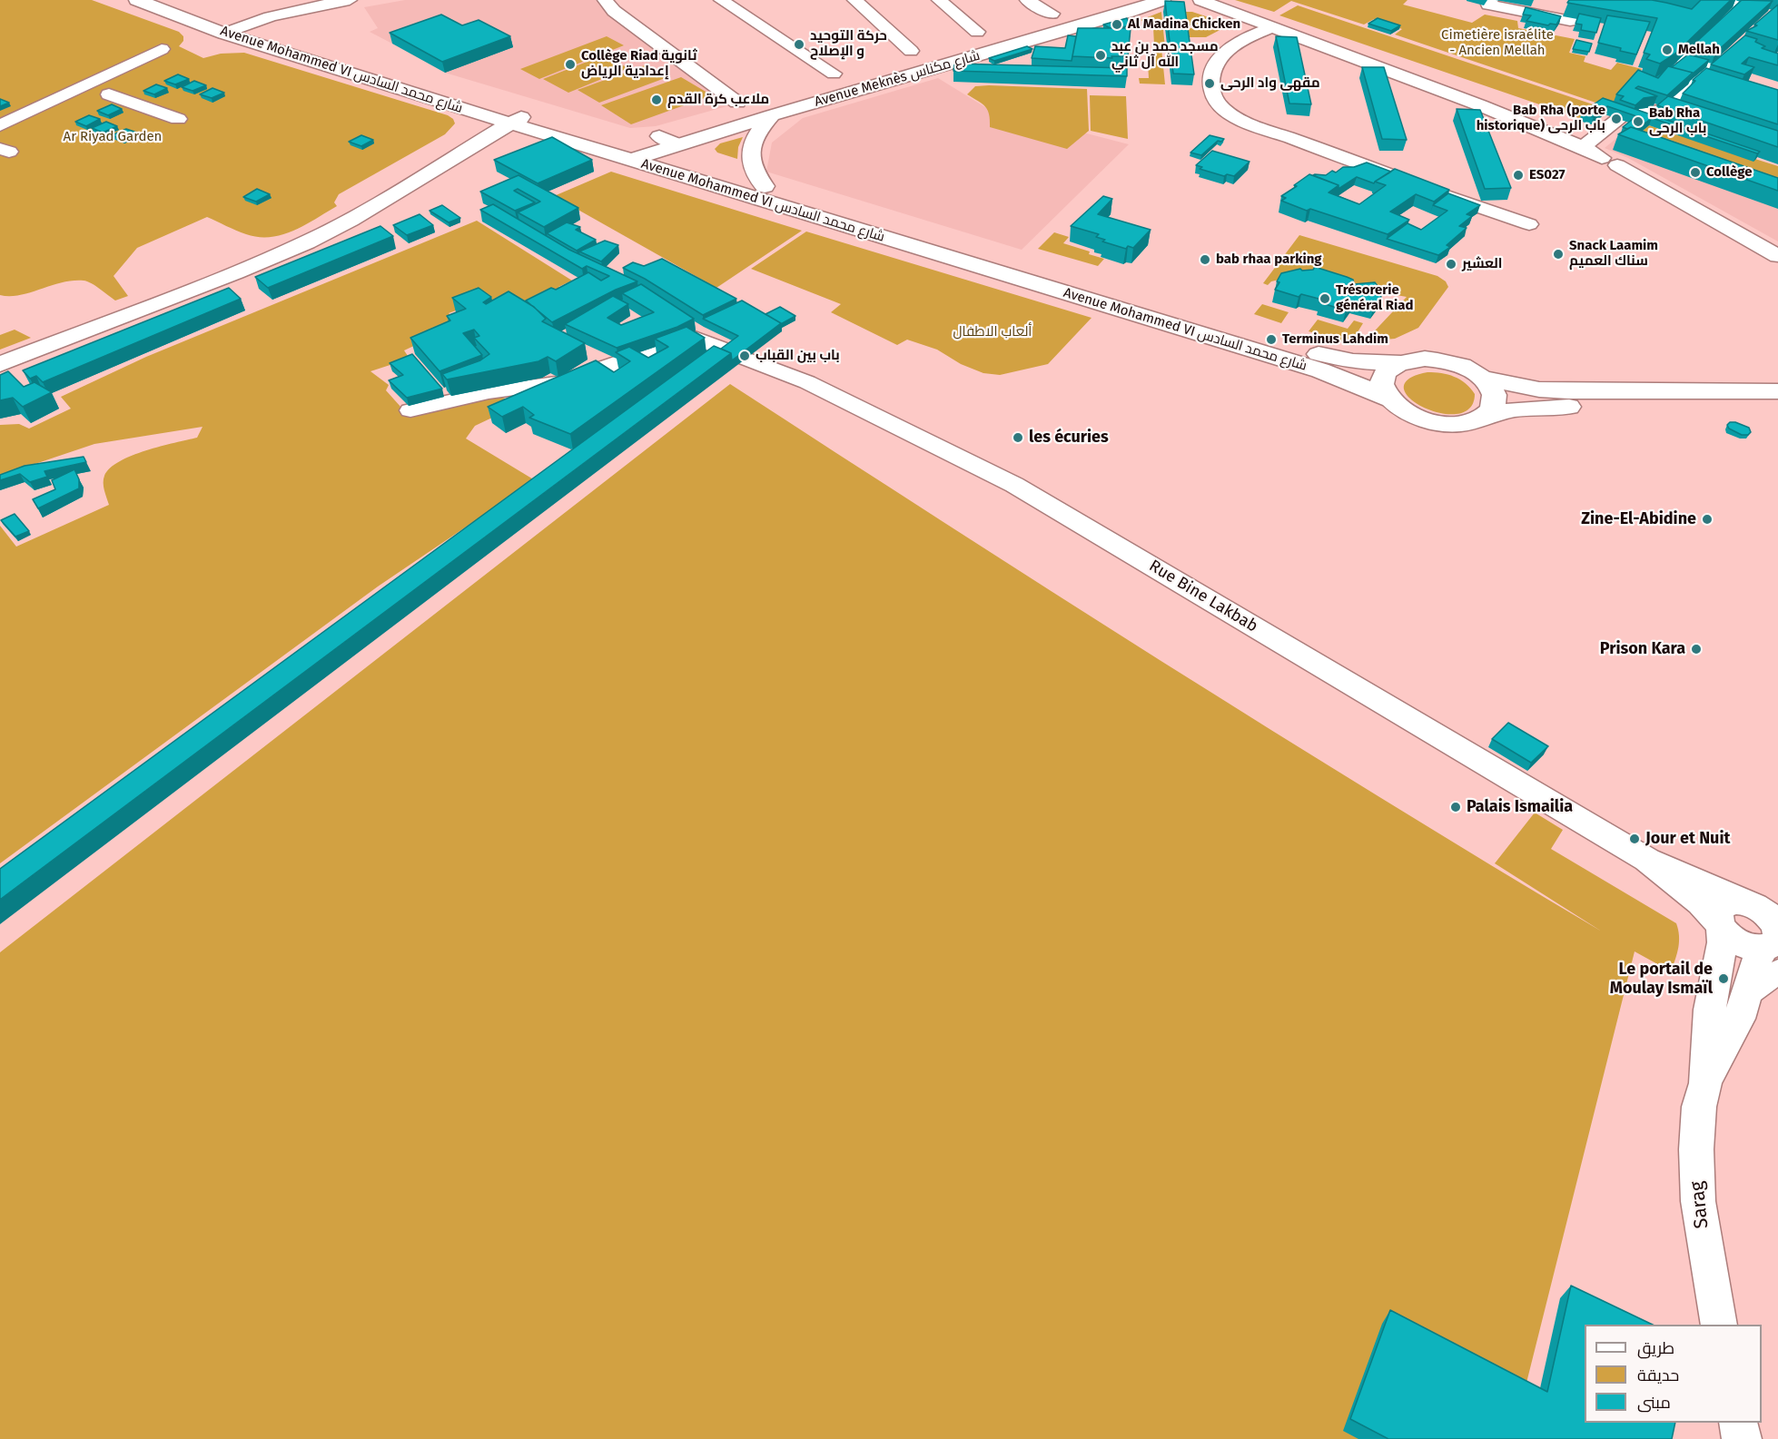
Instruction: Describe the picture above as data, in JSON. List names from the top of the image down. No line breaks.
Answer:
{"streets":{"main road":["Avenue Mohammed VI شارع محمد السادس","Avenue Meknès شارع مكناس"],"street":["Rue Bine Lakbab","Sarag"]},"crossings":[["Avenue Mohammed VI شارع محمد السادس","Avenue Meknès شارع مكناس"]],"parks":["Cimetière israélite - Ancien Mellah","Ar Riyad Garden","ألعاب الاطفال"],"places":["Al Madina Chicken","حركة التوحيد و الإصلاح","Mellah","مسجد حمد بن عبد الله آل ثاني","Collège Riad ثانوية إعدادية الرياض","مقهى واد الرحى","ملاعب كرة القدم","Bab Rha (porte historique) باب الرحى","Bab Rha باب الرحى","Collège","ES027","Snack Laamim سناك العميم","bab rhaa parking","العشير","Trésorerie général Riad","Terminus Lahdim","باب بين القباب","les écuries","Zine-El-Abidine","Prison Kara","Palais Ismailia","Jour et Nuit","Le portail de Moulay Ismaïl"],"legend":["طريق","حديقة","مبنى"]}
